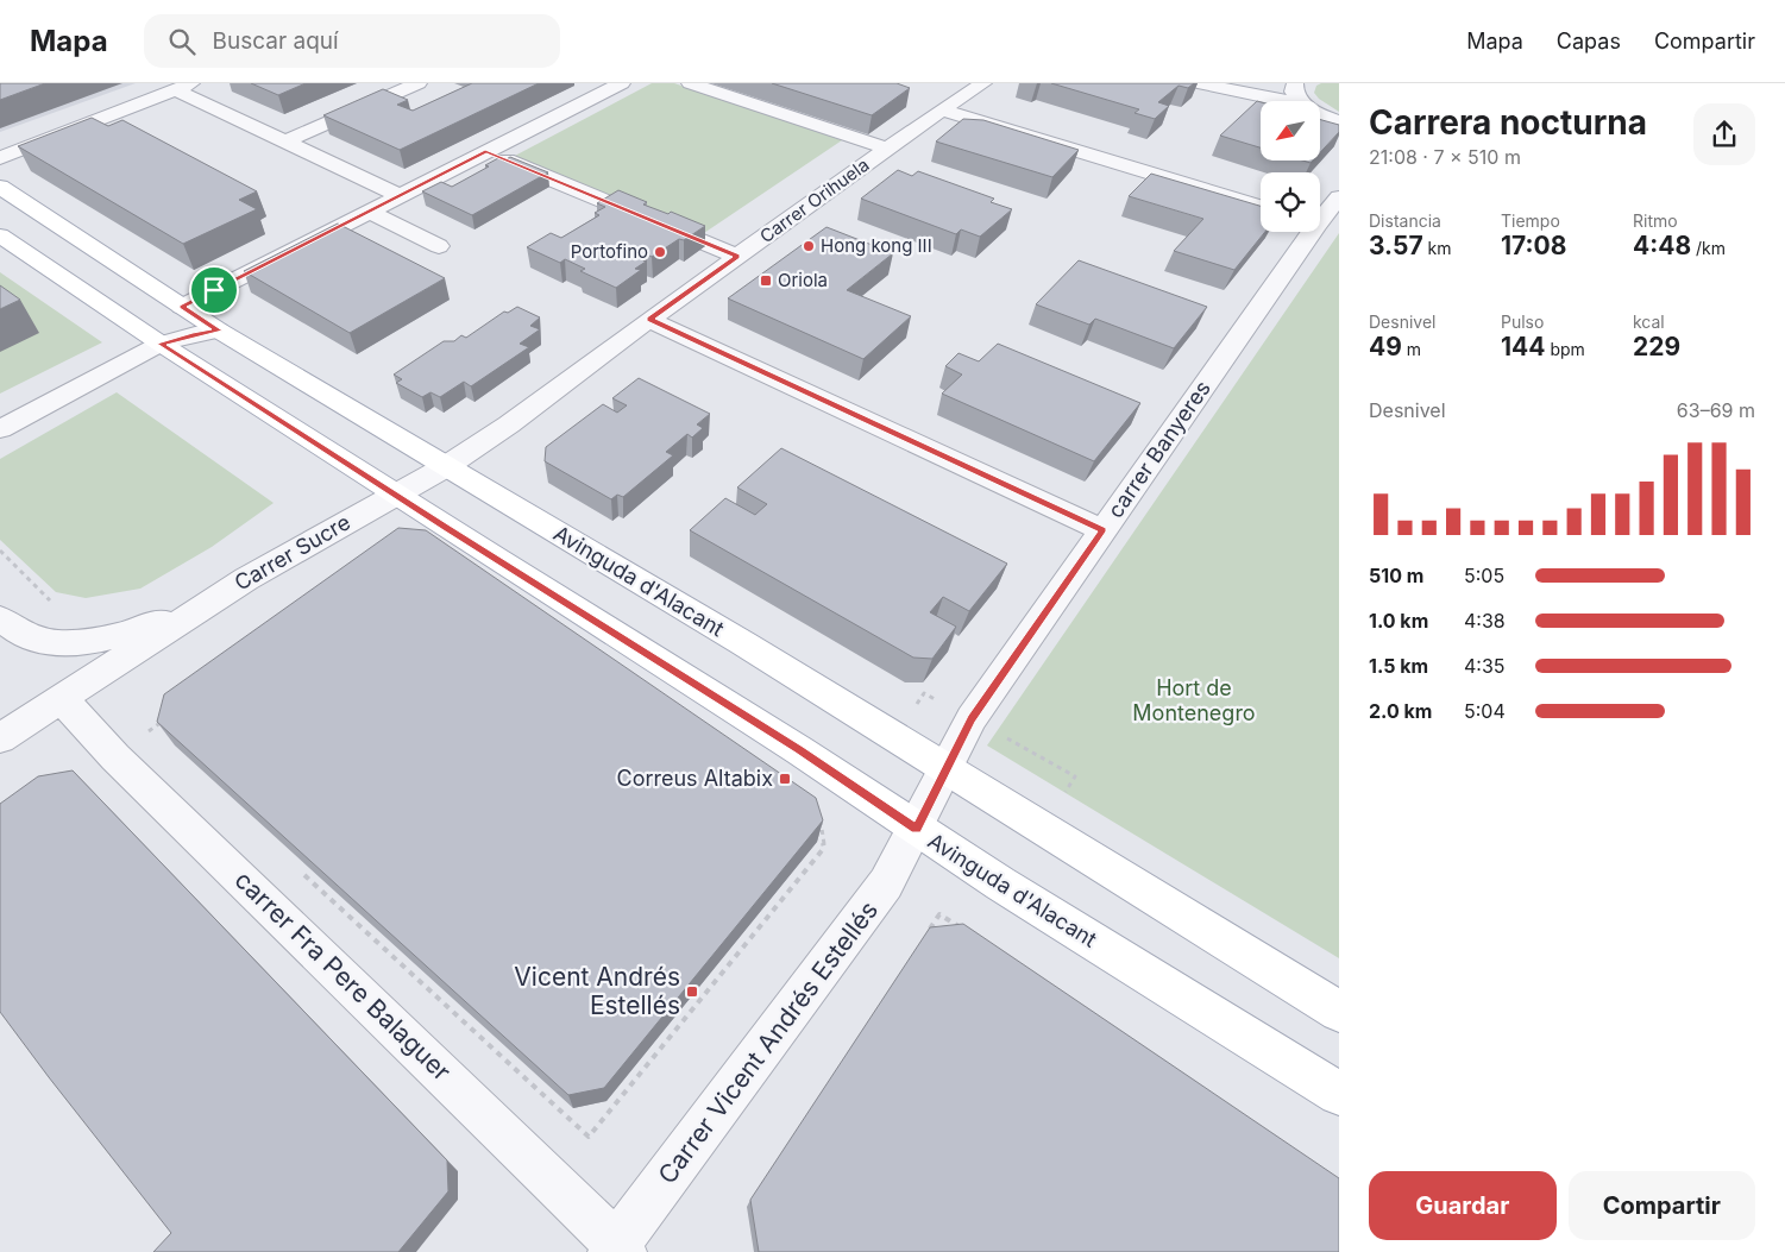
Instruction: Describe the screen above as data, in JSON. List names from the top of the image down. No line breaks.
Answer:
{"streets":{"main road":["Avinguda d'Alacant"],"street":["Carrer Orihuela","carrer Banyeres","Carrer Sucre","carrer Fra Pere Balaguer","Carrer Vicent Andrés Estellés"]},"crossings":[["Carrer Orihuela","Carrer Sucre"],["Carrer Orihuela","Avinguda d'Alacant"],["carrer Banyeres","Avinguda d'Alacant"],["carrer Banyeres","Carrer Vicent Andrés Estellés"],["Carrer Sucre","Avinguda d'Alacant"],["Carrer Sucre","carrer Fra Pere Balaguer"],["Avinguda d'Alacant","Carrer Vicent Andrés Estellés"],["carrer Fra Pere Balaguer","Carrer Vicent Andrés Estellés"]],"parks":["Hort de Montenegro"],"places":{"other":["Hong kong III","Portofino"],"transit":["Oriola","Correus Altabix","Vicent Andrés Estellés"]},"north":"bottom left","page":{"header":"Mapa","search":"Buscar aquí","nav":["Mapa","Capas","Compartir"],"heading":["Carrera nocturna","21:08 · 7 × 510 m"],"stats":[["Distancia","3.57 km"],["Tiempo","17:08"],["Ritmo","4:48 /km"],["Desnivel","49 m"],["Pulso","144 bpm"],["kcal","229"]],"chart":["Desnivel","63–69 m"],"list":[{"name":"510 m","note":"5:05"},{"name":"1.0 km","note":"4:38"},{"name":"1.5 km","note":"4:35"},{"name":"2.0 km","note":"5:04"}],"buttons":["Guardar","Compartir"]}}
